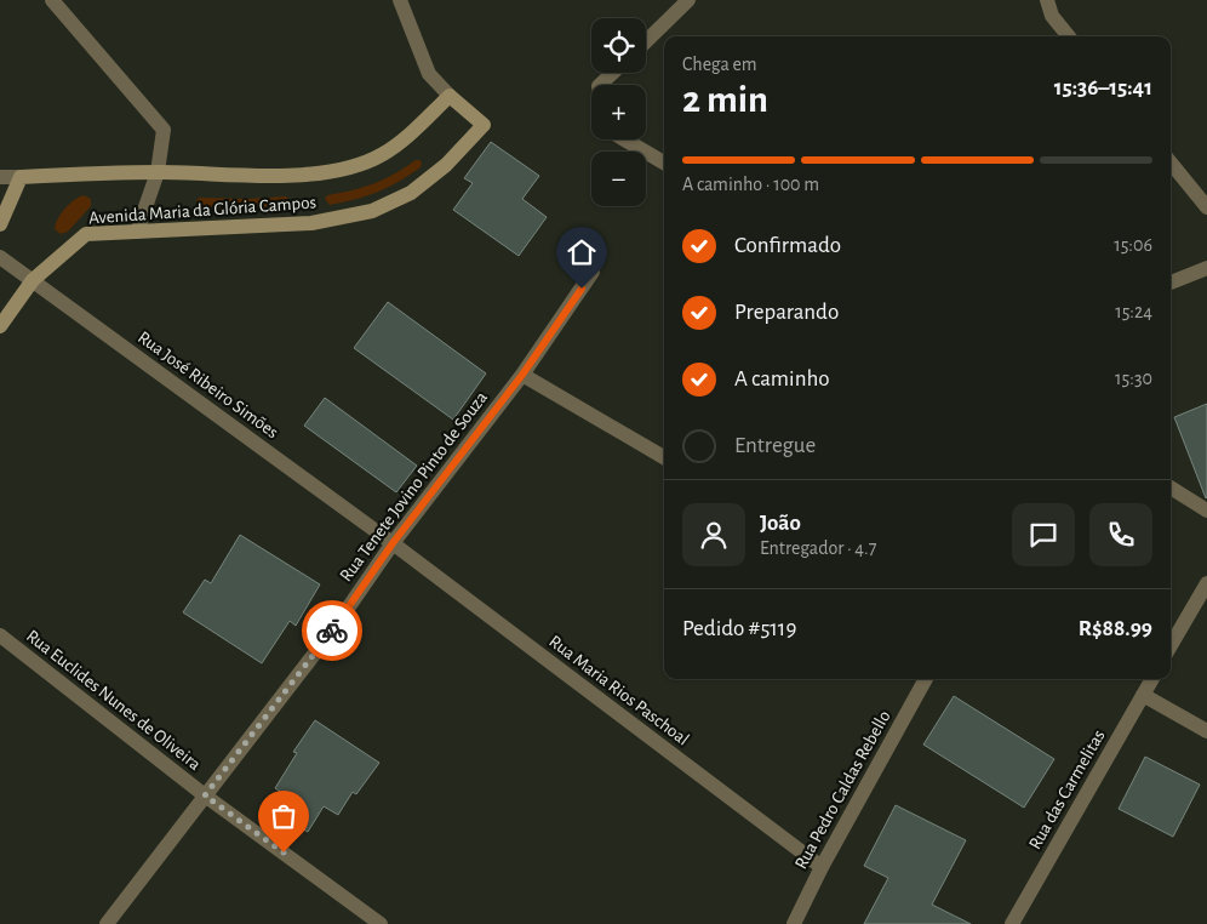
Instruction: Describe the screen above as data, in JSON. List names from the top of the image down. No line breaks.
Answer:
{"streets":{"street":["Avenida Maria da Glória Campos","Rua José Ribeiro Simões","Rua Tenete Jovino Pinto de Souza","Rua Maria Rios Paschoal","Rua Euclides Nunes de Oliveira","Rua Pedro Caldas Rebello","Rua das Carmelitas"]},"crossings":[["Avenida Maria da Glória Campos","Rua José Ribeiro Simões"],["Rua José Ribeiro Simões","Rua Tenete Jovino Pinto de Souza"],["Rua José Ribeiro Simões","Rua Maria Rios Paschoal"],["Rua Tenete Jovino Pinto de Souza","Rua Maria Rios Paschoal"],["Rua Tenete Jovino Pinto de Souza","Rua Euclides Nunes de Oliveira"],["Rua Maria Rios Paschoal","Rua Pedro Caldas Rebello"]],"page":{"map_buttons":["+","−"],"heading":["2 min","Chega em","15:36–15:41"],"panel":["João","Entregador · 4.7","Pedido #5119","R$88.99"],"bar":"A caminho · 100 m","list":[["Confirmado","15:06"],["Preparando","15:24"],["A caminho","15:30"],"Entregue"]}}
